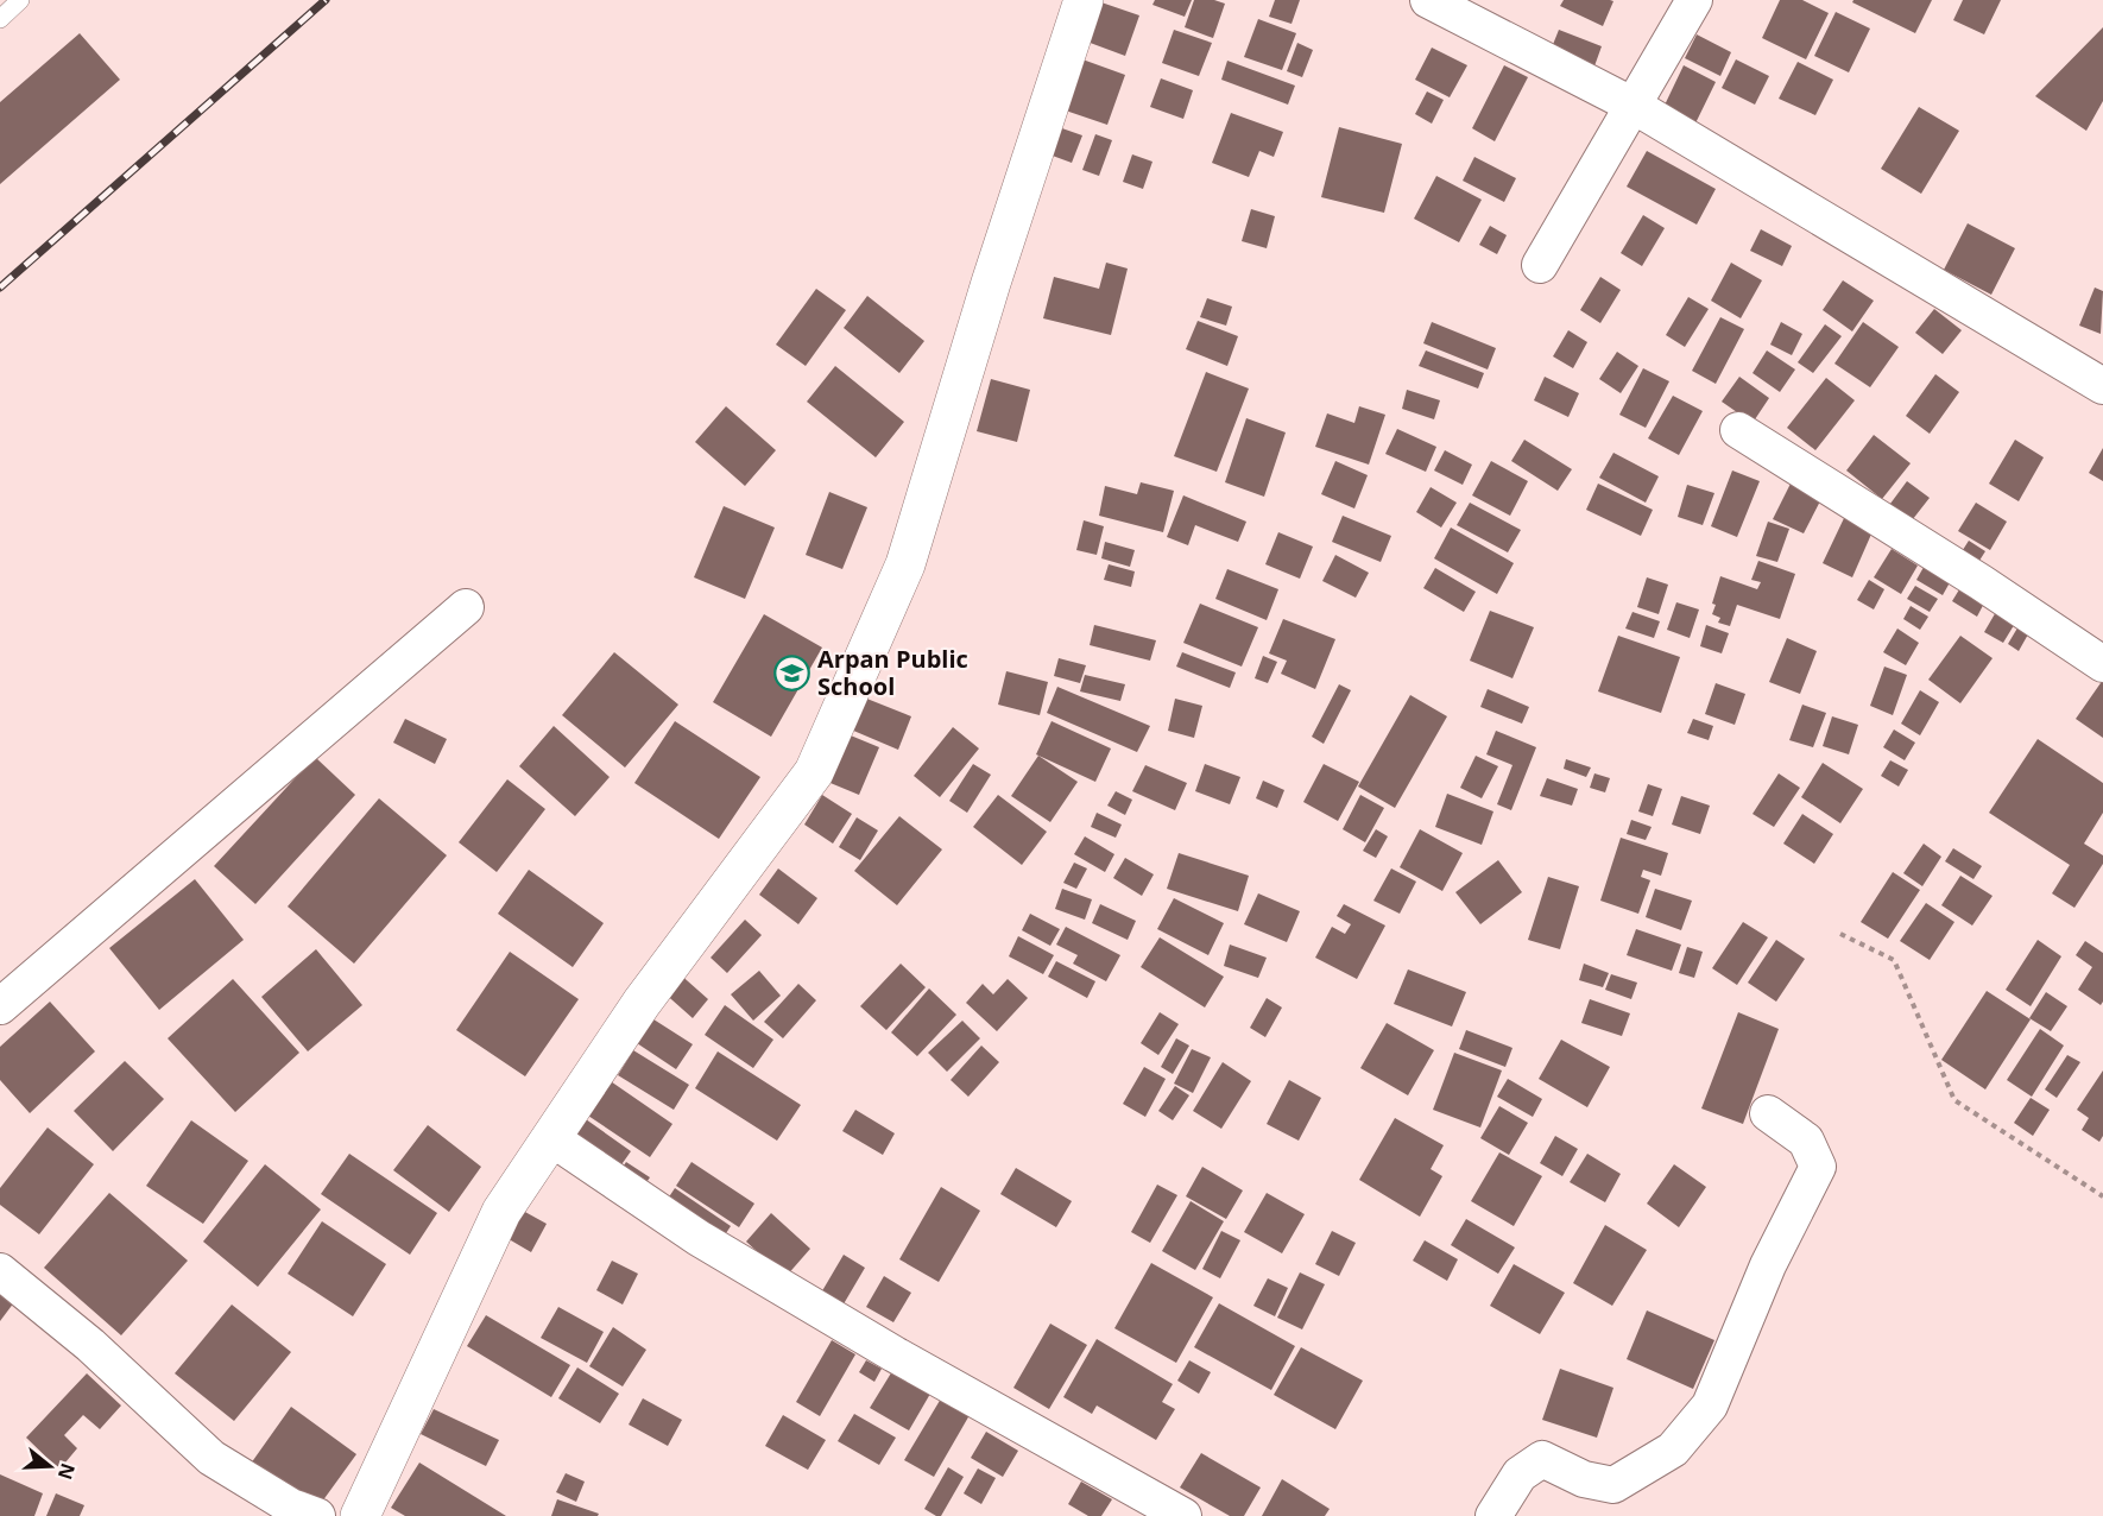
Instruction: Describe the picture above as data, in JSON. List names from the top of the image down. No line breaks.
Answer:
{"places":{"school or university":["Arpan Public School"]},"north":"right"}
